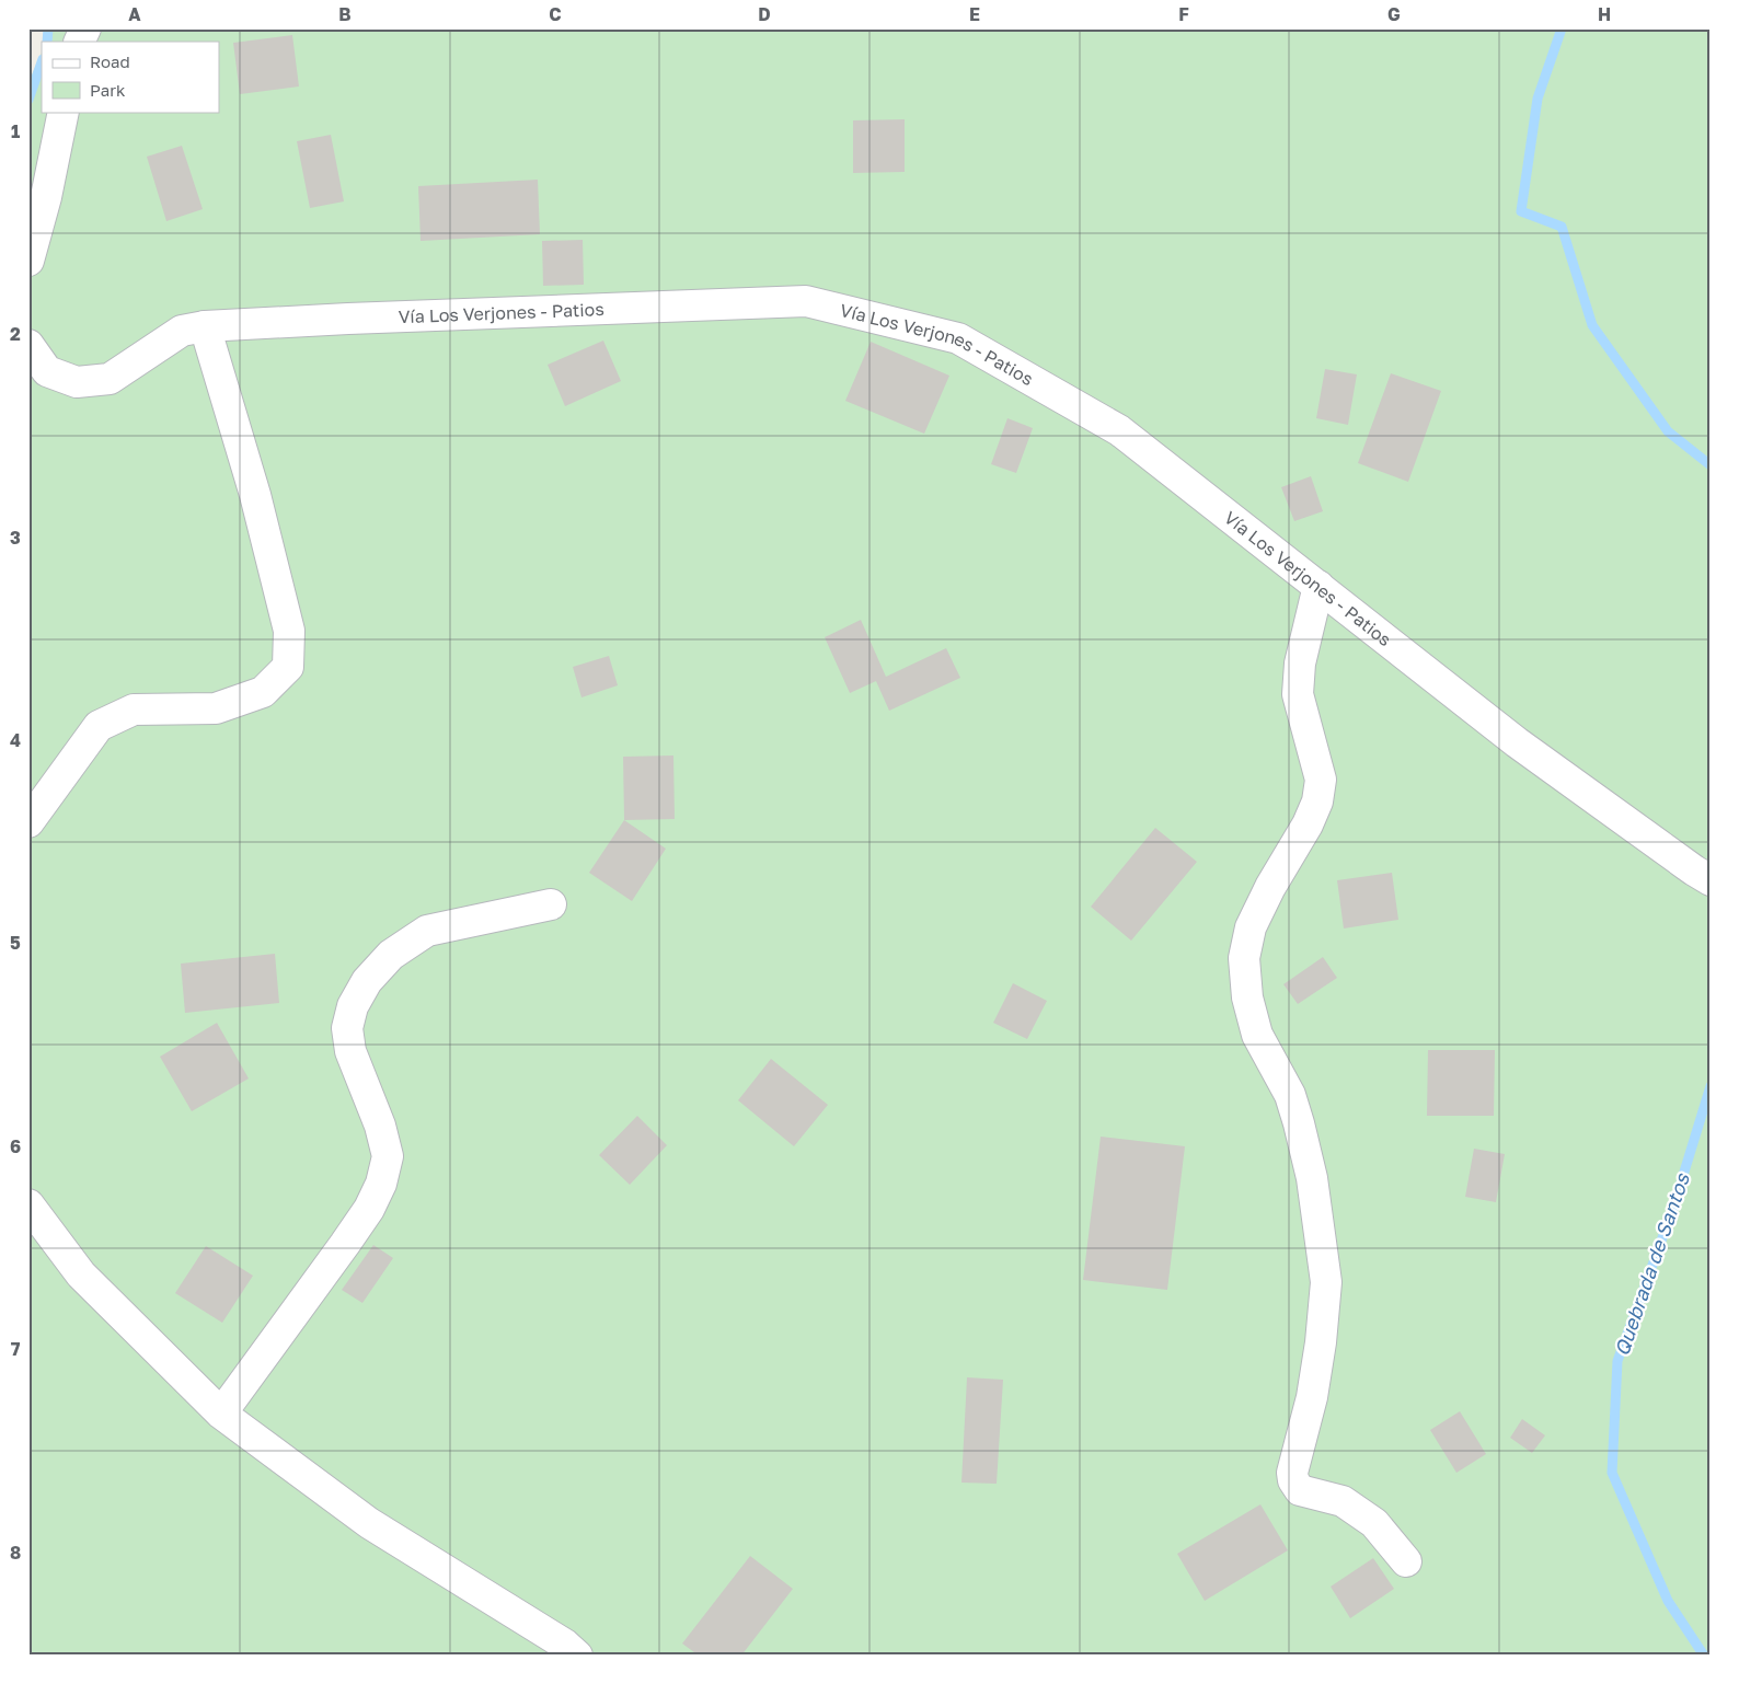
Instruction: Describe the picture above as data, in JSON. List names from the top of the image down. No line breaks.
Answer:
{"streets":{"street":["Vía Los Verjones - Patios"]},"water":["Quebrada de Santos"],"legend":["Road","Park"],"grid":{"columns":["A","B","C","D","E","F","G","H"],"rows":["1","2","3","4","5","6","7","8"]}}
